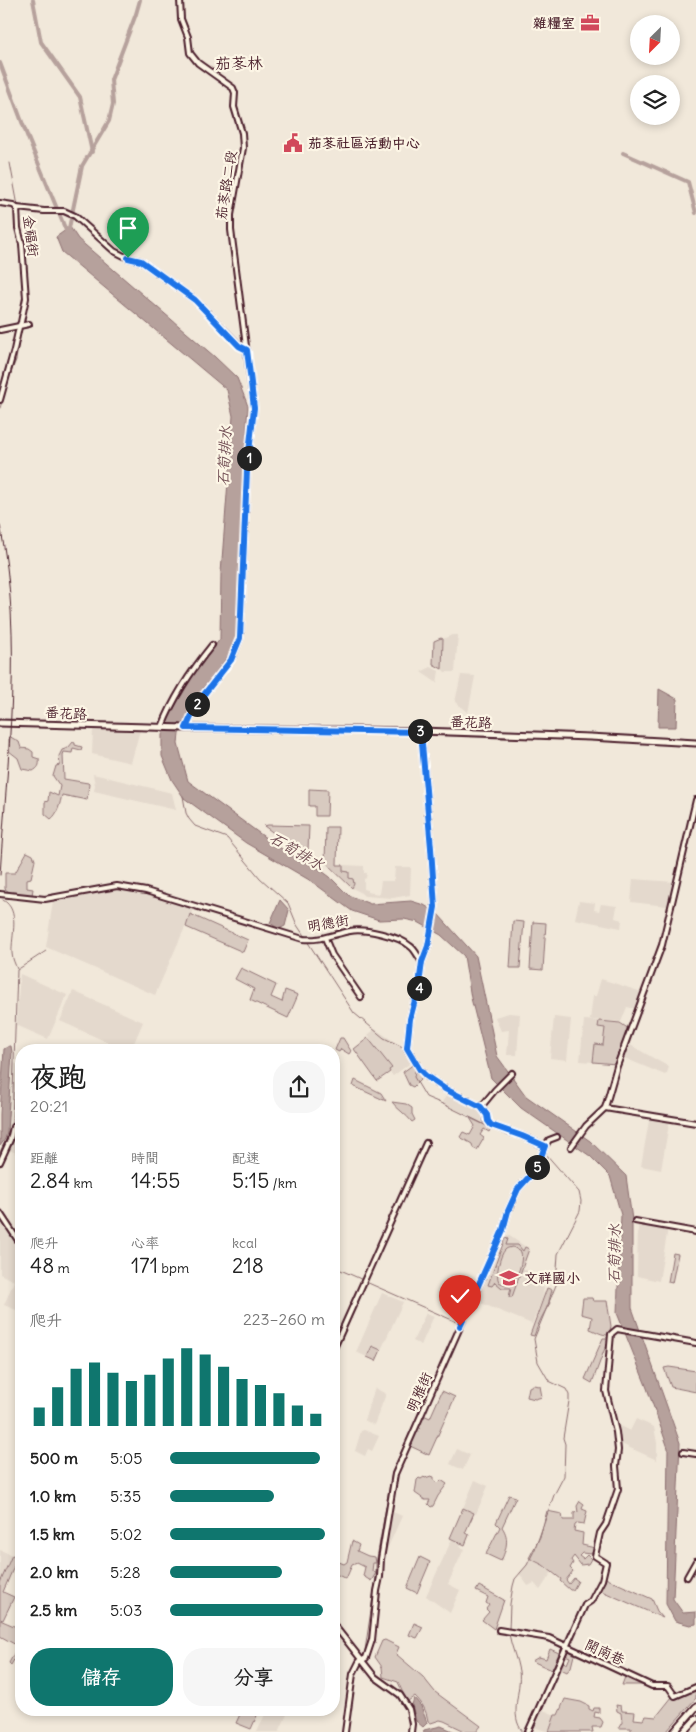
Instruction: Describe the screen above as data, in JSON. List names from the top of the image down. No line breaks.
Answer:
{"streets":{"main road":["番花路"],"street":["茄苳路二段","金福街","明德街","明雅街","開南巷"]},"crossings":[["茄苳路二段","金福街"],["茄苳路二段","番花路"]],"districts":["茄苳林"],"water":["石筍排水"],"places":{"office":["雜糧室"],"public building":["茄苳社區活動中心"],"school or university":["文祥國小"]},"north":"bottom left","page":{"pins":["1","2","3","4","5"],"heading":["夜跑","20:21"],"stats":[["距離","2.84 km"],["時間","14:55"],["配速","5:15 /km"],["爬升","48 m"],["心率","171 bpm"],["kcal","218"]],"chart":["爬升","223–260 m"],"list":[{"name":"500 m","note":"5:05"},{"name":"1.0 km","note":"5:35"},{"name":"1.5 km","note":"5:02"},{"name":"2.0 km","note":"5:28"},{"name":"2.5 km","note":"5:03"}],"buttons":["儲存","分享"]}}
